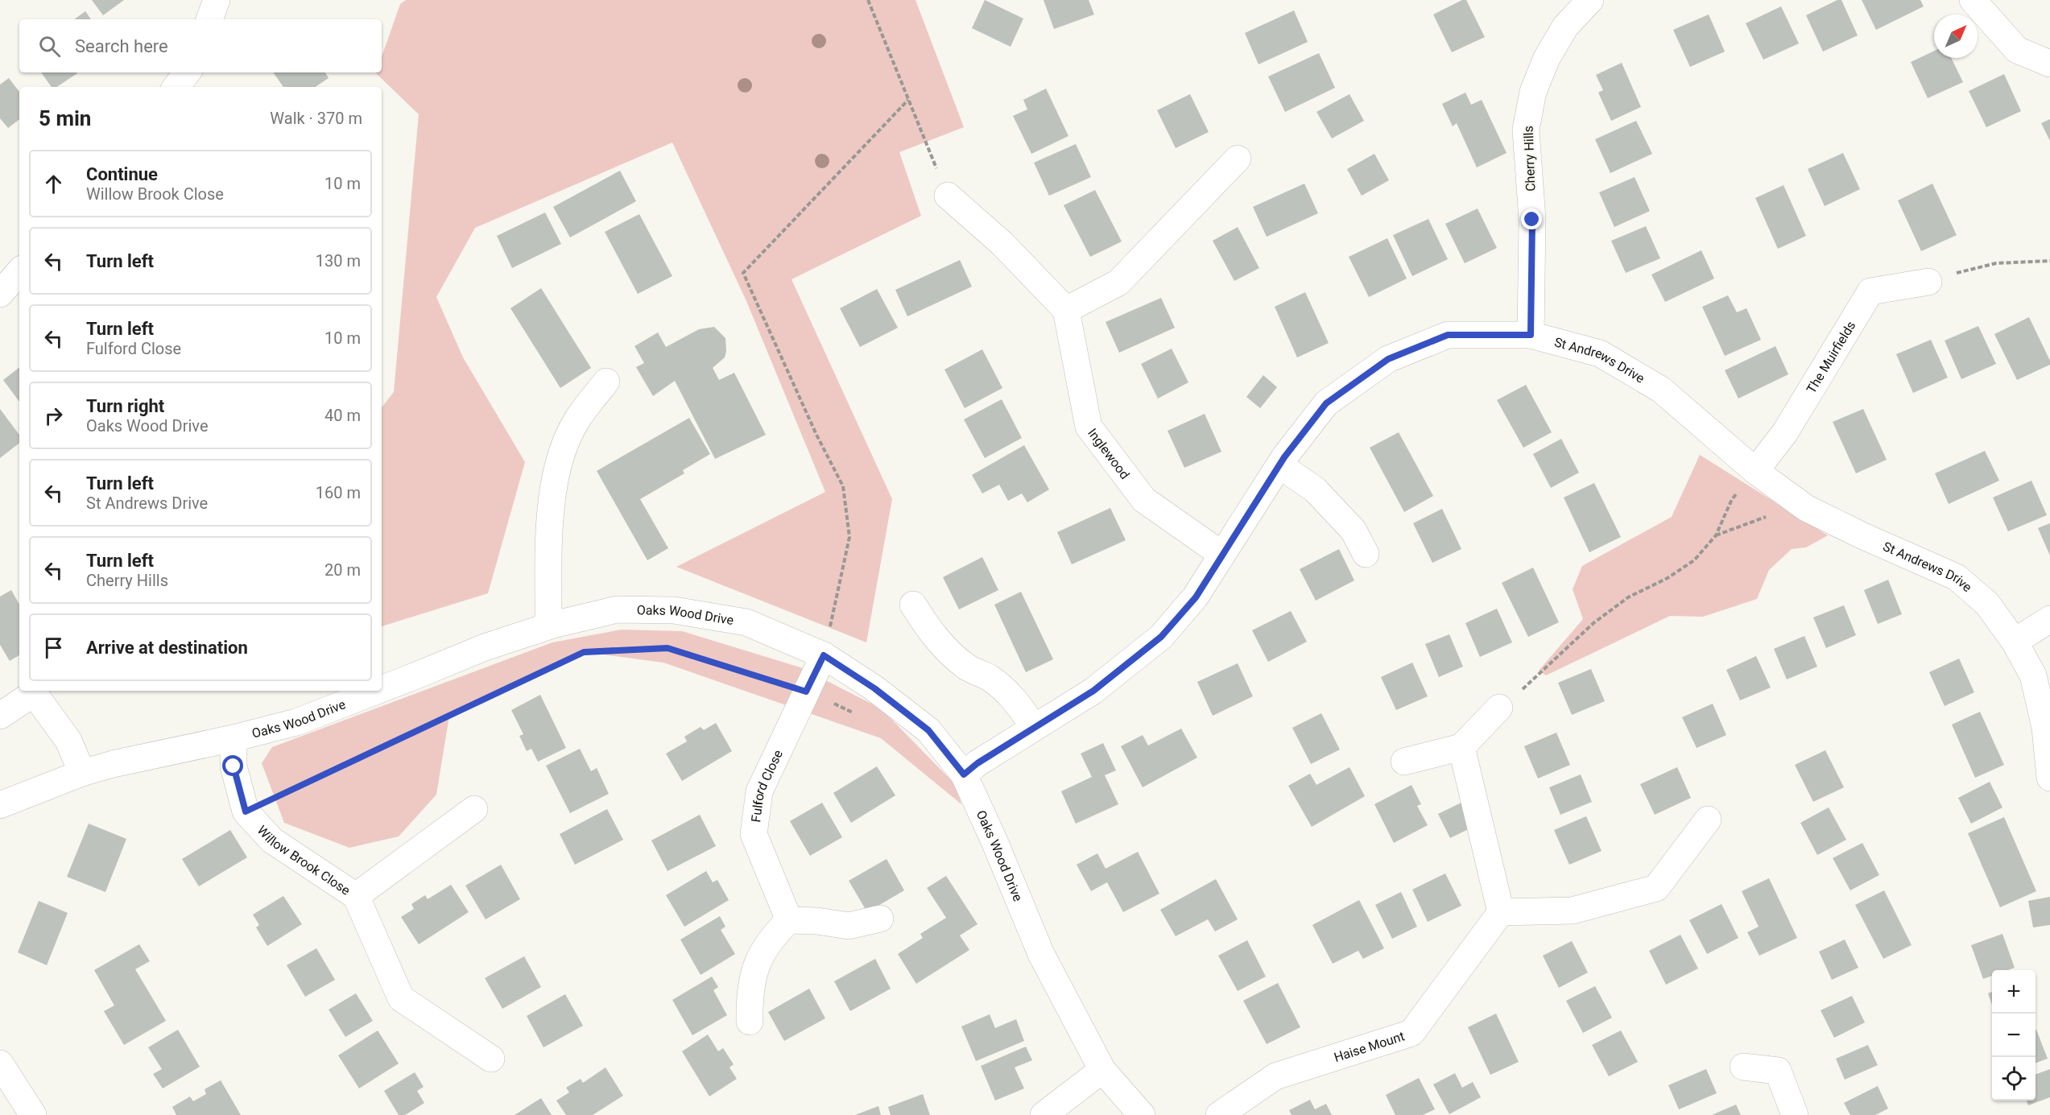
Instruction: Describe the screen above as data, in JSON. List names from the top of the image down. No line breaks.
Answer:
{"streets":{"street":["Cherry Hills","The Muirfields","St Andrews Drive","Inglewood","Oaks Wood Drive","Fulford Close","Willow Brook Close","Haise Mount"]},"crossings":[["Cherry Hills","St Andrews Drive"],["The Muirfields","St Andrews Drive"],["St Andrews Drive","Inglewood"],["St Andrews Drive","Oaks Wood Drive"],["Oaks Wood Drive","Fulford Close"],["Oaks Wood Drive","Willow Brook Close"]],"north":"top right","page":{"search":"Search here","heading":["5 min","Walk · 370 m"],"list":[["Continue","Willow Brook Close","10 m"],["Turn left","130 m"],["Turn left","Fulford Close","10 m"],["Turn right","Oaks Wood Drive","40 m"],["Turn left","St Andrews Drive","160 m"],["Turn left","Cherry Hills","20 m"],"Arrive at destination"],"map_buttons":["+","−"]}}
